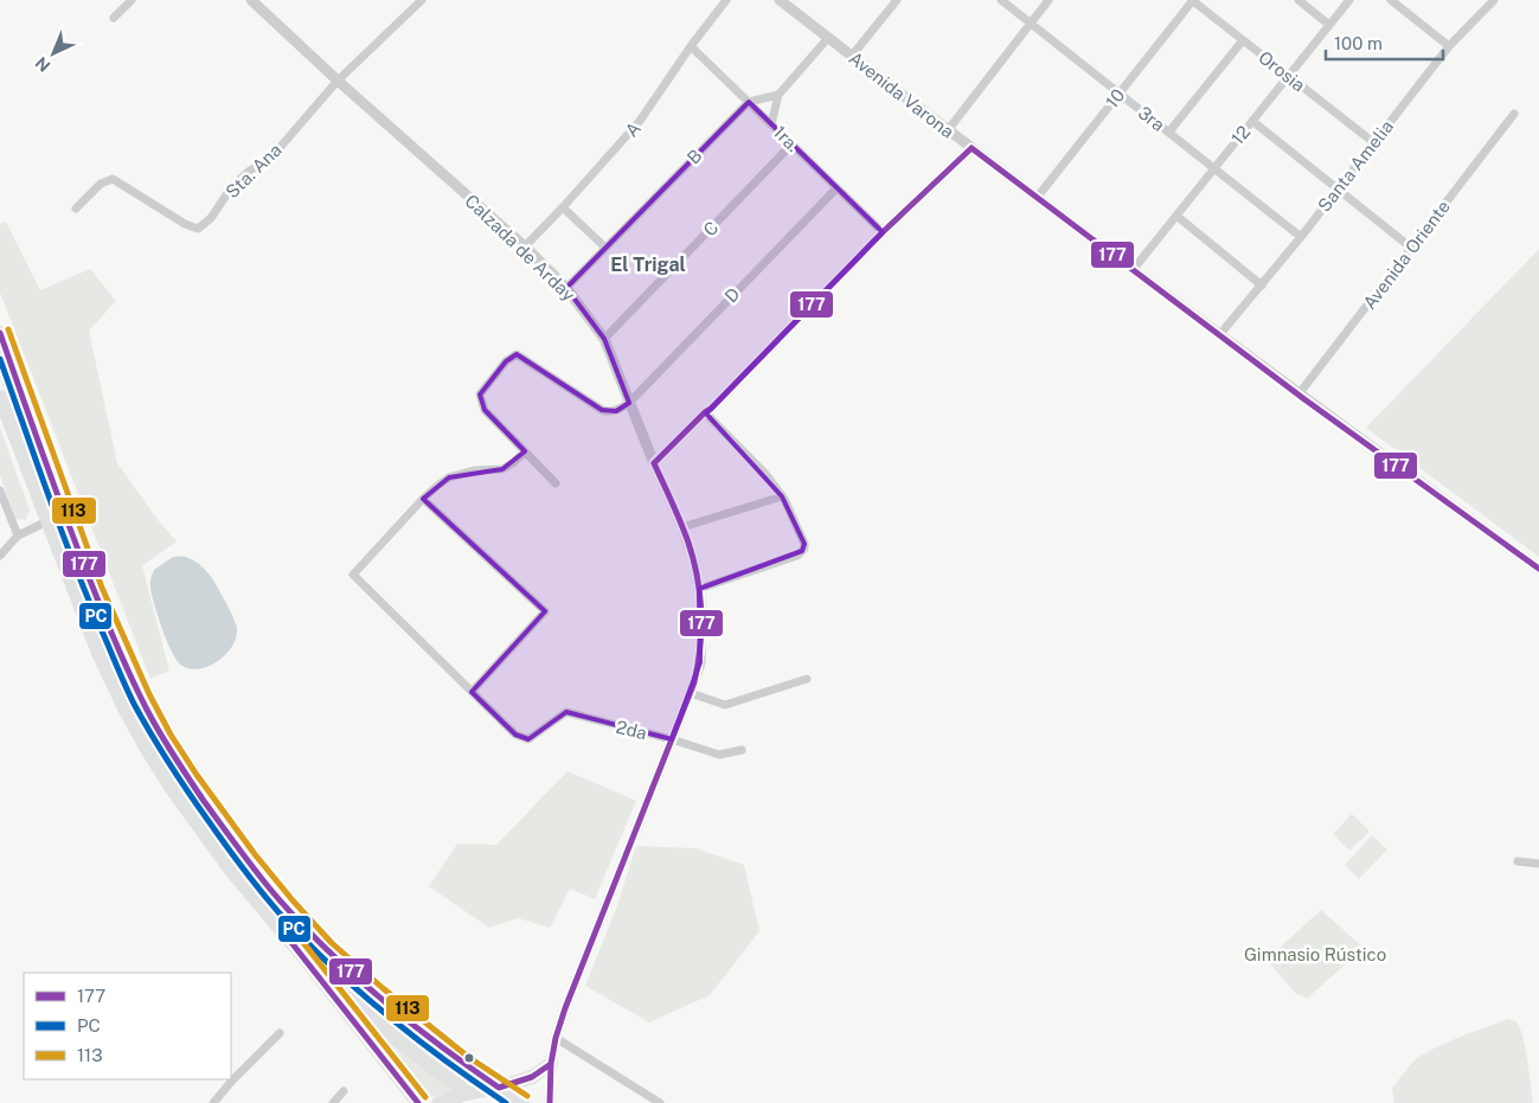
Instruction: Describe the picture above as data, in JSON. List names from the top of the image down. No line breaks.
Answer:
{"streets":{"street":["Orosia","Avenida Varona","10","3ra","A","12","1ra.","B","Santa Amelia","Sta. Ana","C","Calzada de Arday","Avenida Oriente","D","2da"]},"crossings":[["Orosia","10"],["Orosia","12"],["Orosia","Santa Amelia"],["Avenida Varona","10"],["Avenida Varona","12"],["Avenida Varona","Santa Amelia"],["Avenida Varona","Avenida Oriente"],["10","3ra"],["3ra","12"],["3ra","Santa Amelia"],["A","1ra."],["A","Calzada de Arday"],["1ra.","B"],["1ra.","C"],["1ra.","D"],["B","Calzada de Arday"],["Sta. Ana","Calzada de Arday"],["C","Calzada de Arday"],["Calzada de Arday","D"],["Calzada de Arday","2da"]],"districts":["El Trigal"],"parks":["Gimnasio Rústico"],"lines":["transit line 177","transit line 113","transit line PC"],"legend":["177","PC","113"],"scale_bar":"100 m","north":"bottom left"}
